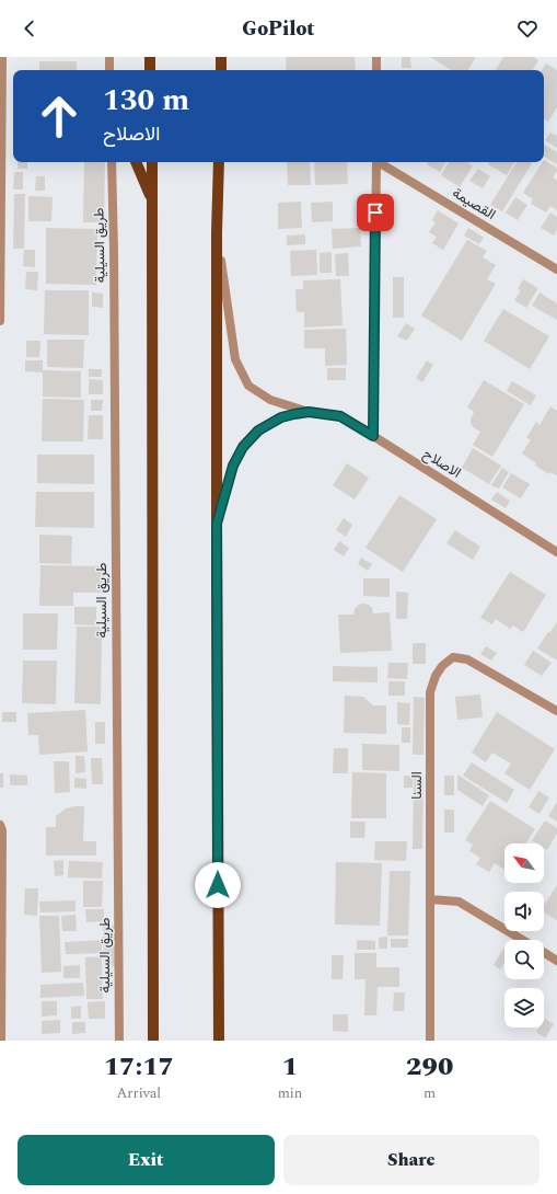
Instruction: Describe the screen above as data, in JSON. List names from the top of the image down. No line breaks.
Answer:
{"streets":{"street":["القصيمة","طريق السيلية","الاصلاح","السنا"]},"north":"top left","page":{"header":"GoPilot","turn":["130 m","الاصلاح"],"eta":["17:17","Arrival","1","min","290","m"],"buttons":["Exit","Share"]}}
